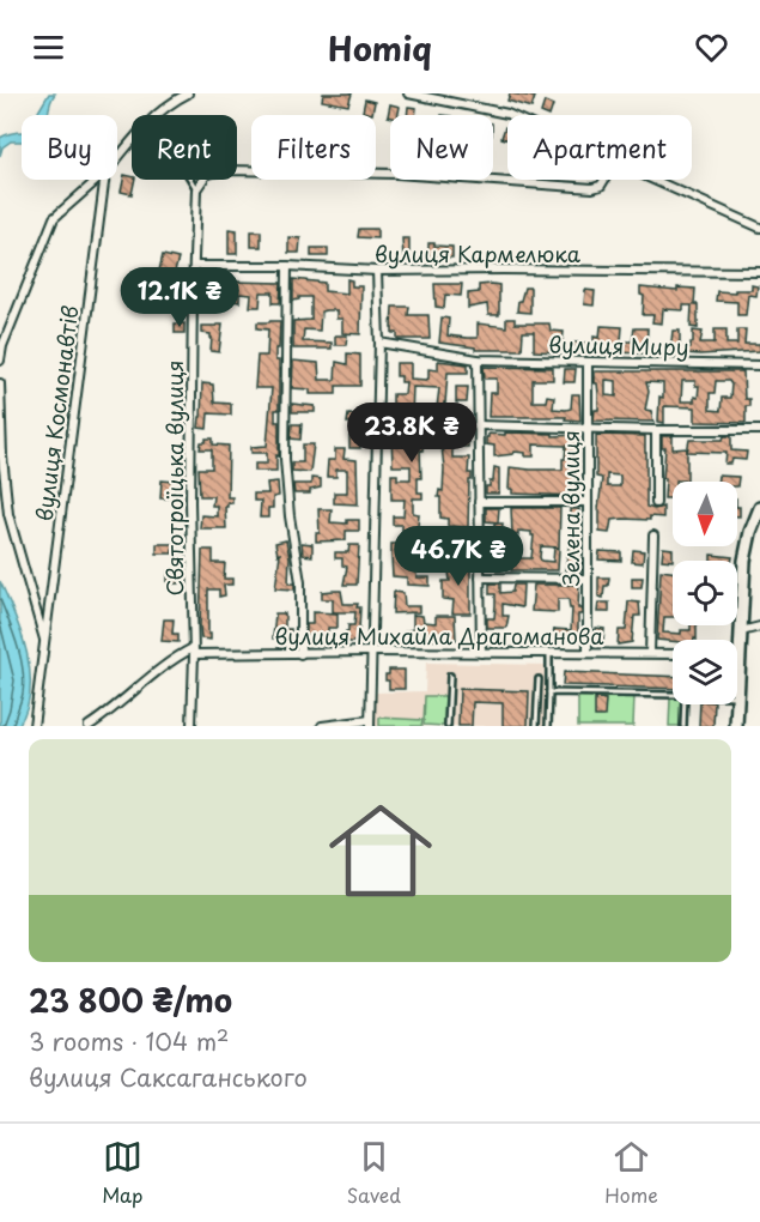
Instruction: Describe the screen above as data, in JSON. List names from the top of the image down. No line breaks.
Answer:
{"streets":{"street":["вулиця Кармелюка","вулиця Миру","вулиця Космонавтів","Святотроїцька вулиця","Зелена вулиця","вулиця Михайла Драгоманова"]},"crossings":[["вулиця Кармелюка","Святотроїцька вулиця"],["вулиця Миру","Зелена вулиця"],["Святотроїцька вулиця","вулиця Михайла Драгоманова"],["Зелена вулиця","вулиця Михайла Драгоманова"]],"north":"bottom","page":{"header":"Homiq","chip":["Buy","Rent","Filters","New","Apartment"],"price":["12.1K ₴","23.8K ₴","46.7K ₴"],"list":[{"name":"23 800 ₴/mo","note":"3 rooms · 104 m² · вулиця Саксаганського"}],"tabs":["Map","Saved","Home"]}}
